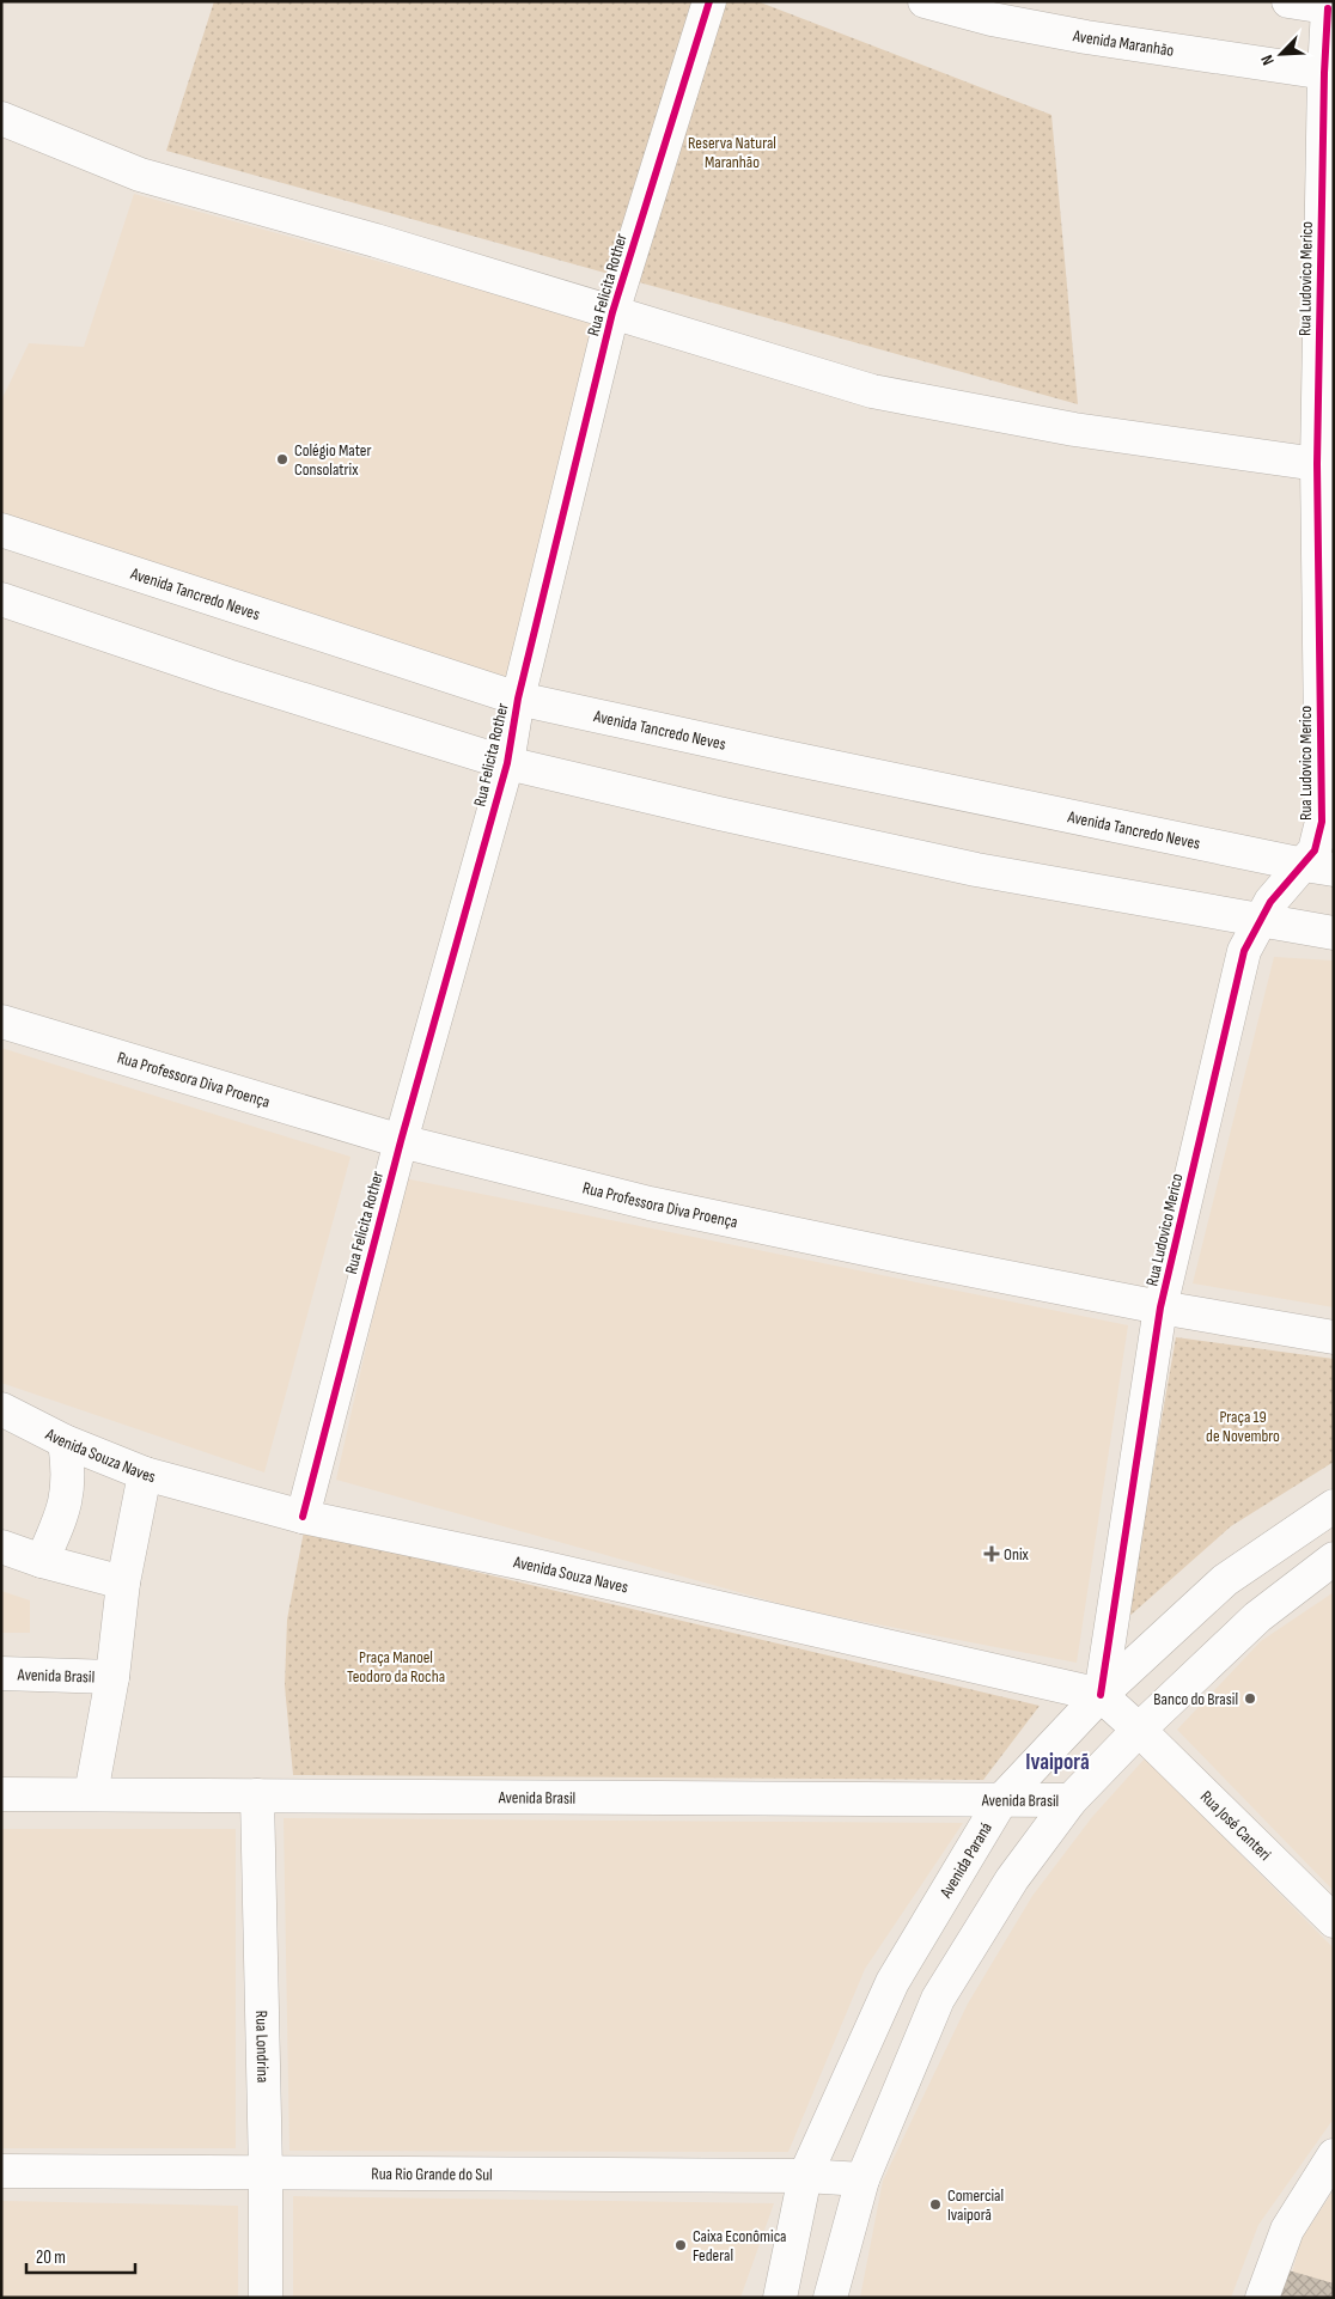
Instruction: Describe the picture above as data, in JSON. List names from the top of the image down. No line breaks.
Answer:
{"streets":{"street":["Avenida Maranhão","Rua Ludovico Merico","Rua Felicita Rother","Avenida Tancredo Neves","Rua Professora Diva Proença","Avenida Souza Naves","Avenida Brasil","Rua José Canteri","Avenida Paraná","Rua Londrina","Rua Rio Grande do Sul"]},"crossings":[["Avenida Maranhão","Rua Ludovico Merico"],["Rua Ludovico Merico","Avenida Tancredo Neves"],["Rua Ludovico Merico","Rua Professora Diva Proença"],["Rua Ludovico Merico","Avenida Souza Naves"],["Rua Ludovico Merico","Avenida Paraná"],["Rua Felicita Rother","Avenida Tancredo Neves"],["Rua Felicita Rother","Rua Professora Diva Proença"],["Rua Felicita Rother","Avenida Souza Naves"],["Avenida Souza Naves","Avenida Paraná"],["Avenida Brasil","Avenida Paraná"],["Avenida Brasil","Rua Londrina"],["Avenida Paraná","Rua Rio Grande do Sul"],["Rua Londrina","Rua Rio Grande do Sul"]],"districts":["Ivaiporã"],"parks":["Reserva Natural Maranhão","Praça 19 de Novembro","Praça Manoel Teodoro da Rocha"],"places":{"other":["Colégio Mater Consolatrix","Banco do Brasil","Comercial Ivaiporã","Caixa Econômica Federal"],"health":["Onix"]},"scale_bar":"20 m","north":"bottom left"}
